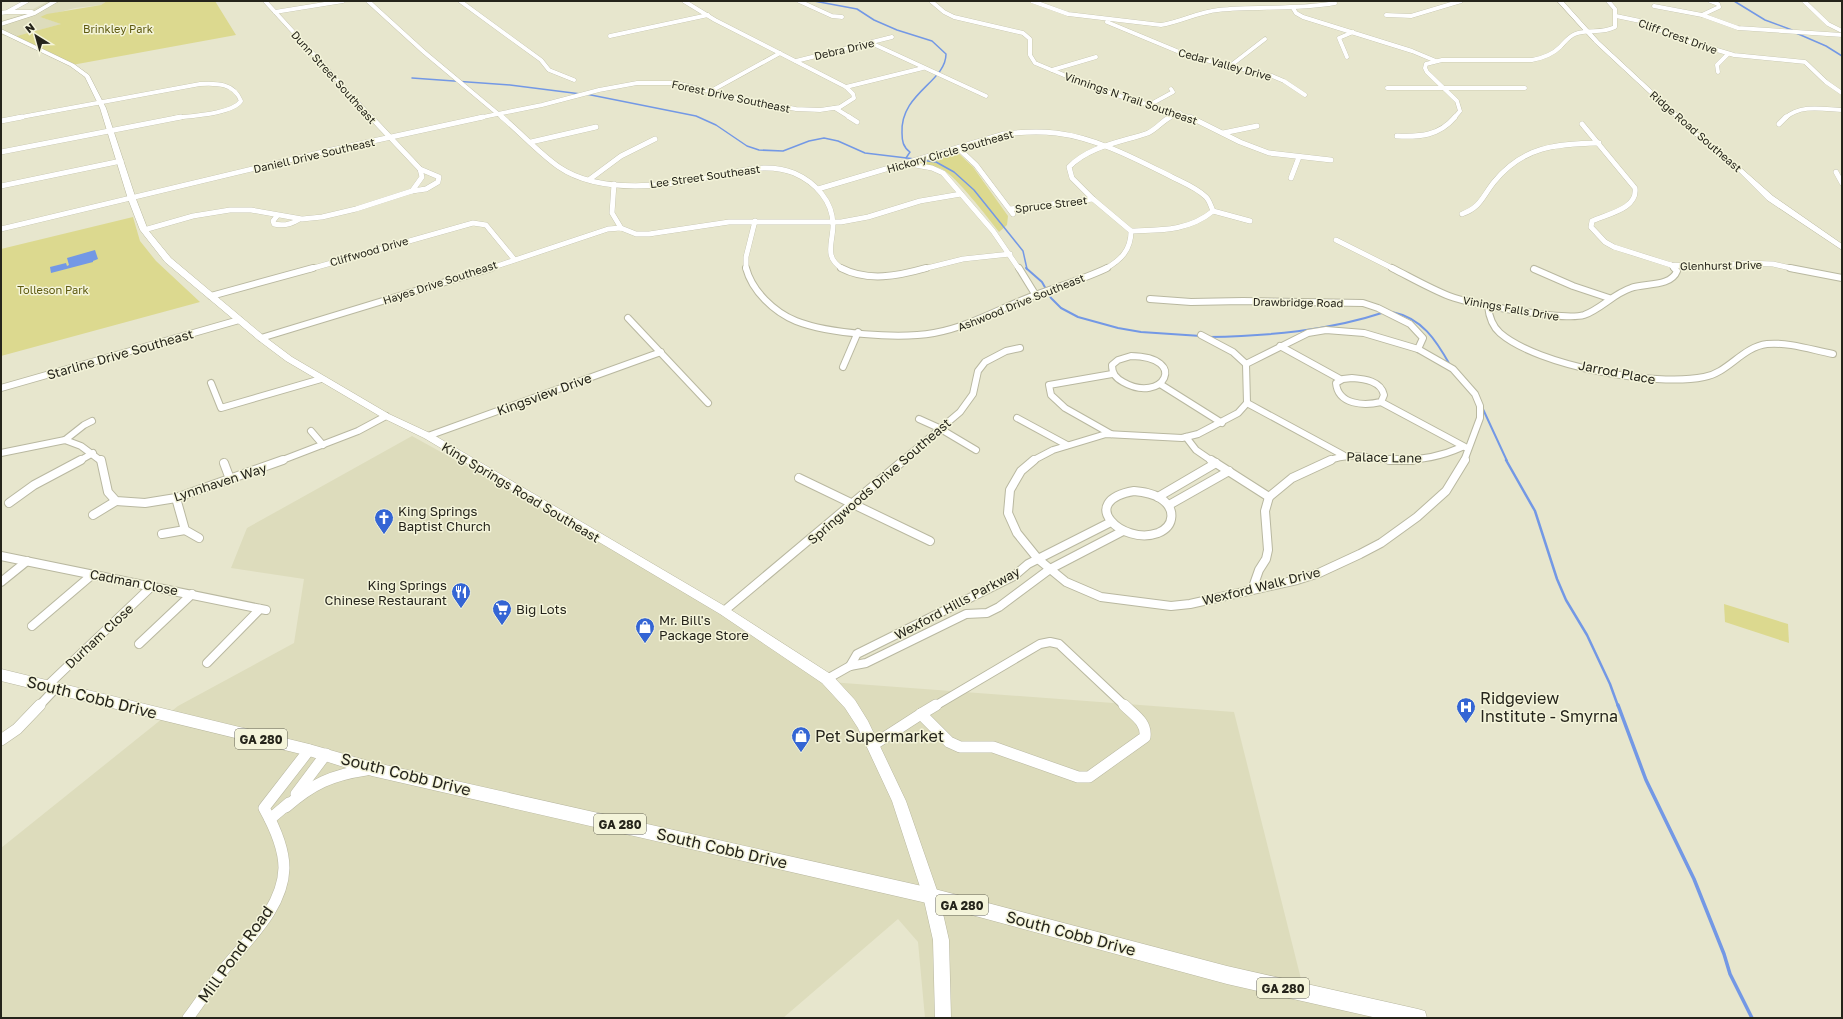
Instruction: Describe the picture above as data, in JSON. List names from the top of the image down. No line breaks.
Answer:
{"streets":{"main road":["South Cobb Drive","GA 280"],"street":["Cliff Crest Drive","Debra Drive","Cedar Valley Drive","Dunn Street Southeast","Forest Drive Southeast","Vinnings N Trail Southeast","Ridge Road Southeast","Hickory Circle Southeast","Daniell Drive Southeast","Lee Street Southeast","Spruce Street","Cliffwood Drive","Glenhurst Drive","Hayes Drive Southeast","Ashwood Drive Southeast","Drawbridge Road","Vinings Falls Drive","Starline Drive Southeast","Jarrod Place","Kingsview Drive","Palace Lane","Springwoods Drive Southeast","Lynnhaven Way","King Springs Road Southeast","Cadman Close","Wexford Walk Drive","Wexford Hills Parkway","Durham Close","Mill Pond Road"]},"crossings":[["Dunn Street Southeast","Daniell Drive Southeast"],["Dunn Street Southeast","King Springs Road Southeast"],["Forest Drive Southeast","Daniell Drive Southeast"],["Forest Drive Southeast","Lee Street Southeast"],["Hickory Circle Southeast","Lee Street Southeast"],["Hickory Circle Southeast","Spruce Street"],["Daniell Drive Southeast","Lee Street Southeast"],["Daniell Drive Southeast","King Springs Road Southeast"],["Cliffwood Drive","Hayes Drive Southeast"],["Cliffwood Drive","King Springs Road Southeast"],["Glenhurst Drive","Vinings Falls Drive"],["Hayes Drive Southeast","King Springs Road Southeast"],["Drawbridge Road","Wexford Walk Drive"],["Vinings Falls Drive","Jarrod Place"],["Starline Drive Southeast","King Springs Road Southeast"],["Kingsview Drive","King Springs Road Southeast"],["Palace Lane","Wexford Walk Drive"],["Springwoods Drive Southeast","King Springs Road Southeast"],["Lynnhaven Way","King Springs Road Southeast"],["King Springs Road Southeast","Wexford Hills Parkway"],["King Springs Road Southeast","South Cobb Drive"],["Cadman Close","Durham Close"],["Wexford Walk Drive","Wexford Hills Parkway"],["Durham Close","South Cobb Drive"],["South Cobb Drive","Mill Pond Road"]],"parks":["Brinkley Park","Tolleson Park"],"places":{"church":["King Springs Baptist Church"],"restaurant":["King Springs Chinese Restaurant"],"supermarket":["Big Lots"],"shop":["Mr. Bill's Package Store","Pet Supermarket"],"hospital":["Ridgeview Institute - Smyrna"]},"north":"top left"}
